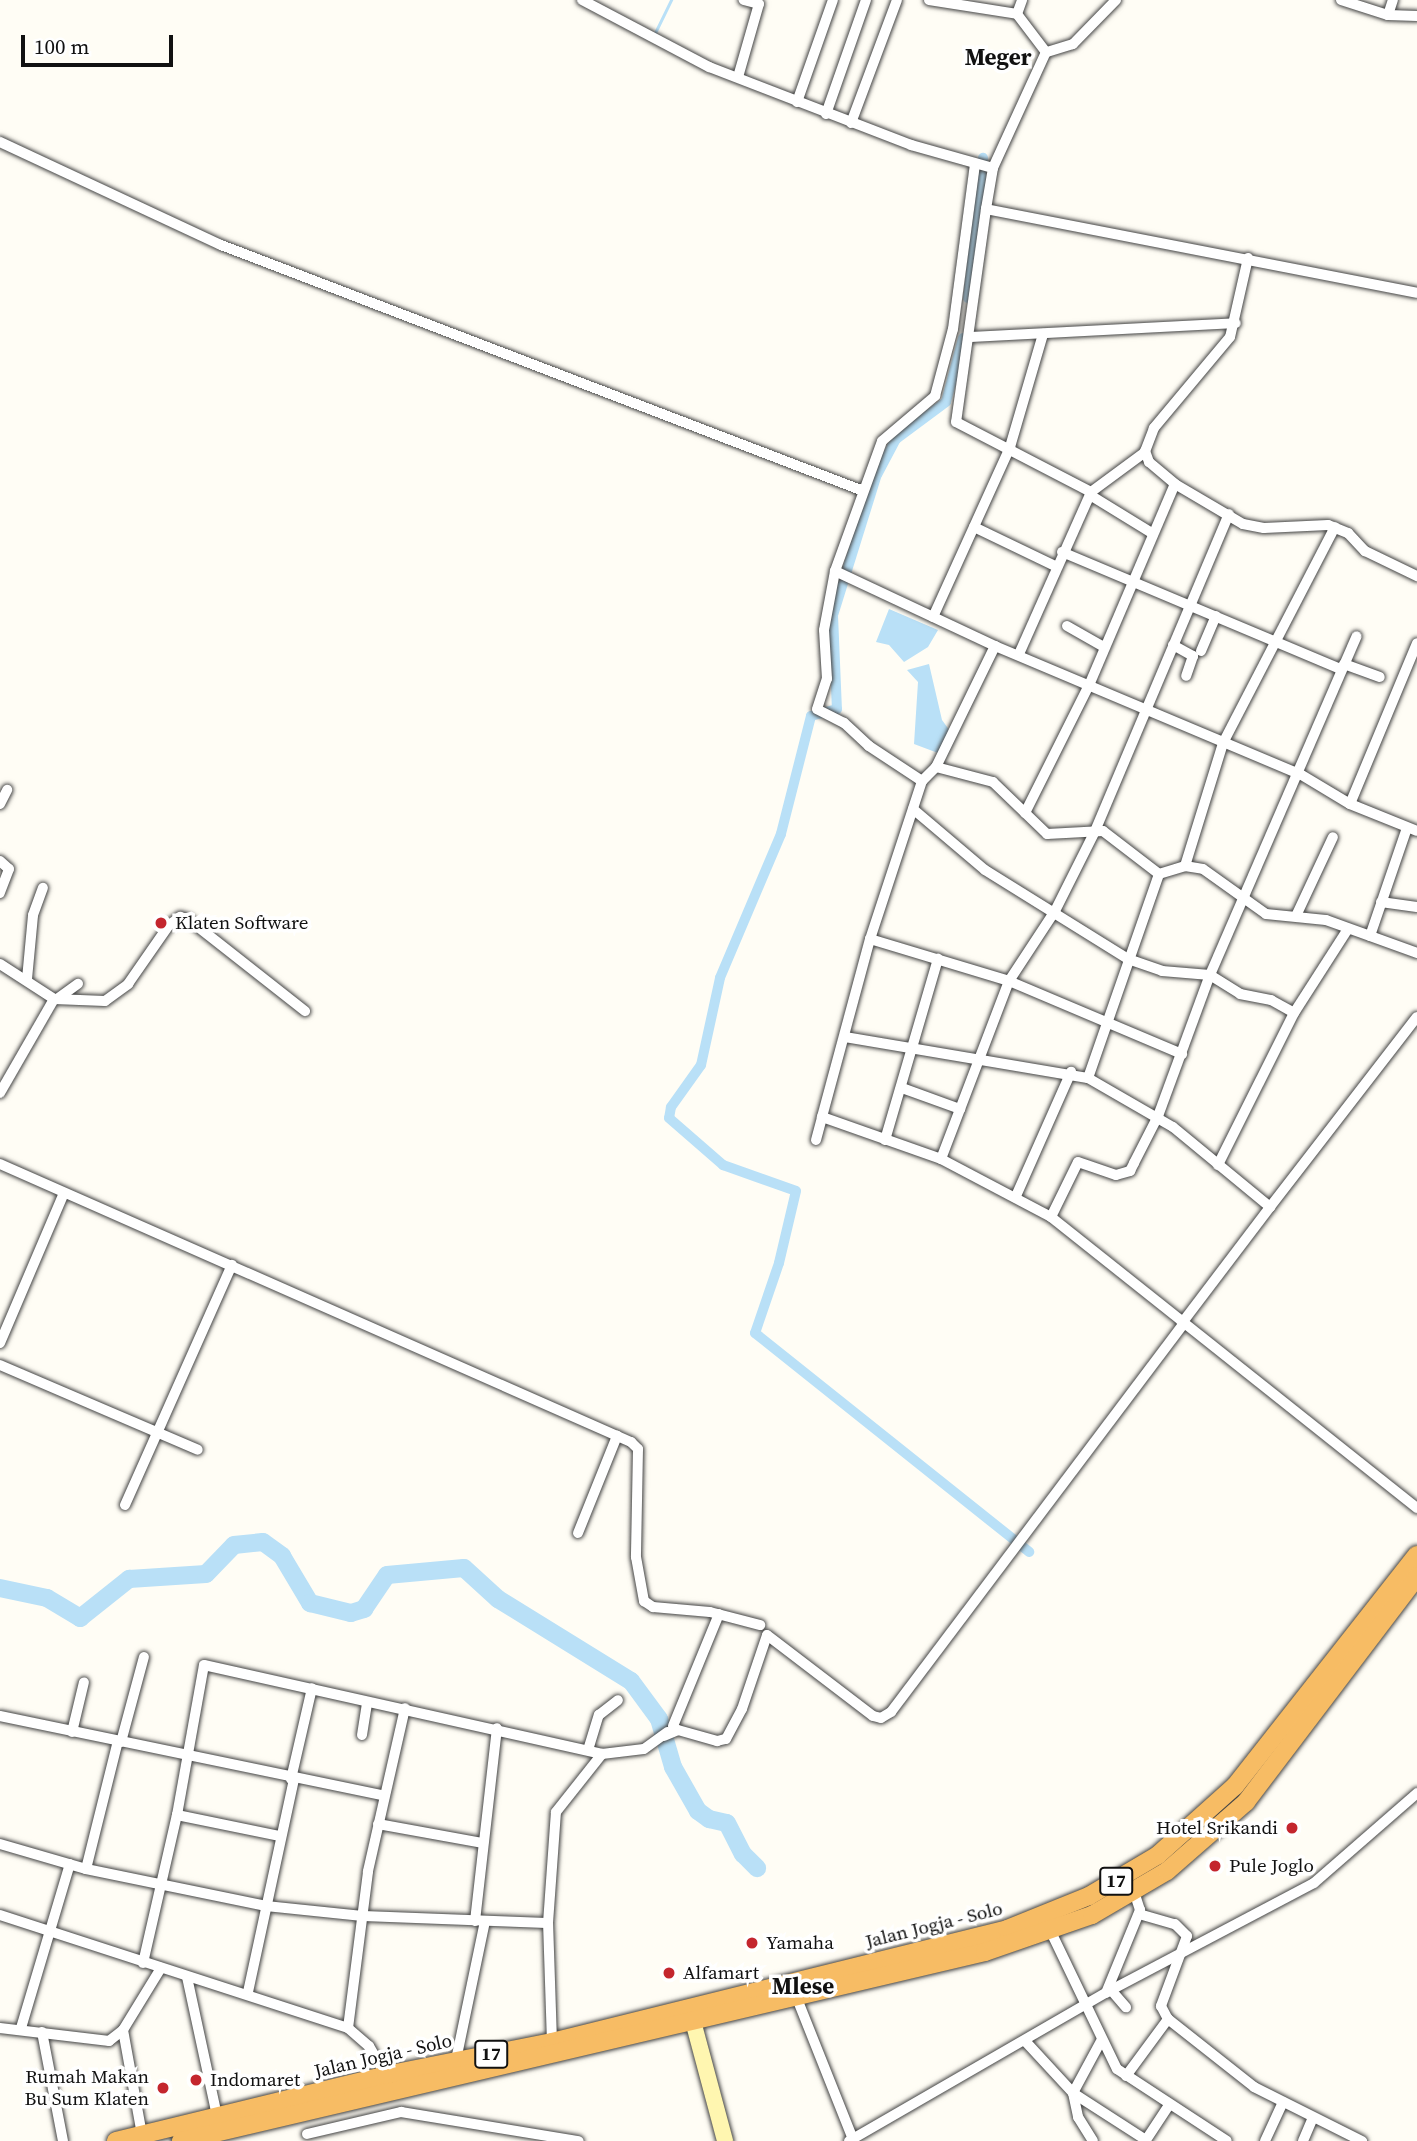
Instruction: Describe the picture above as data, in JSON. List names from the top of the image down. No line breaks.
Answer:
{"streets":{"highway":["17","Jalan Jogja - Solo"]},"crossings":[["17","Jalan Jogja - Solo"]],"districts":["Meger","Mlese"],"places":["Klaten Software","Hotel Srikandi","Pule Joglo","Yamaha","Alfamart","Indomaret","Rumah Makan Bu Sum Klaten"],"scale_bar":"100 m"}
